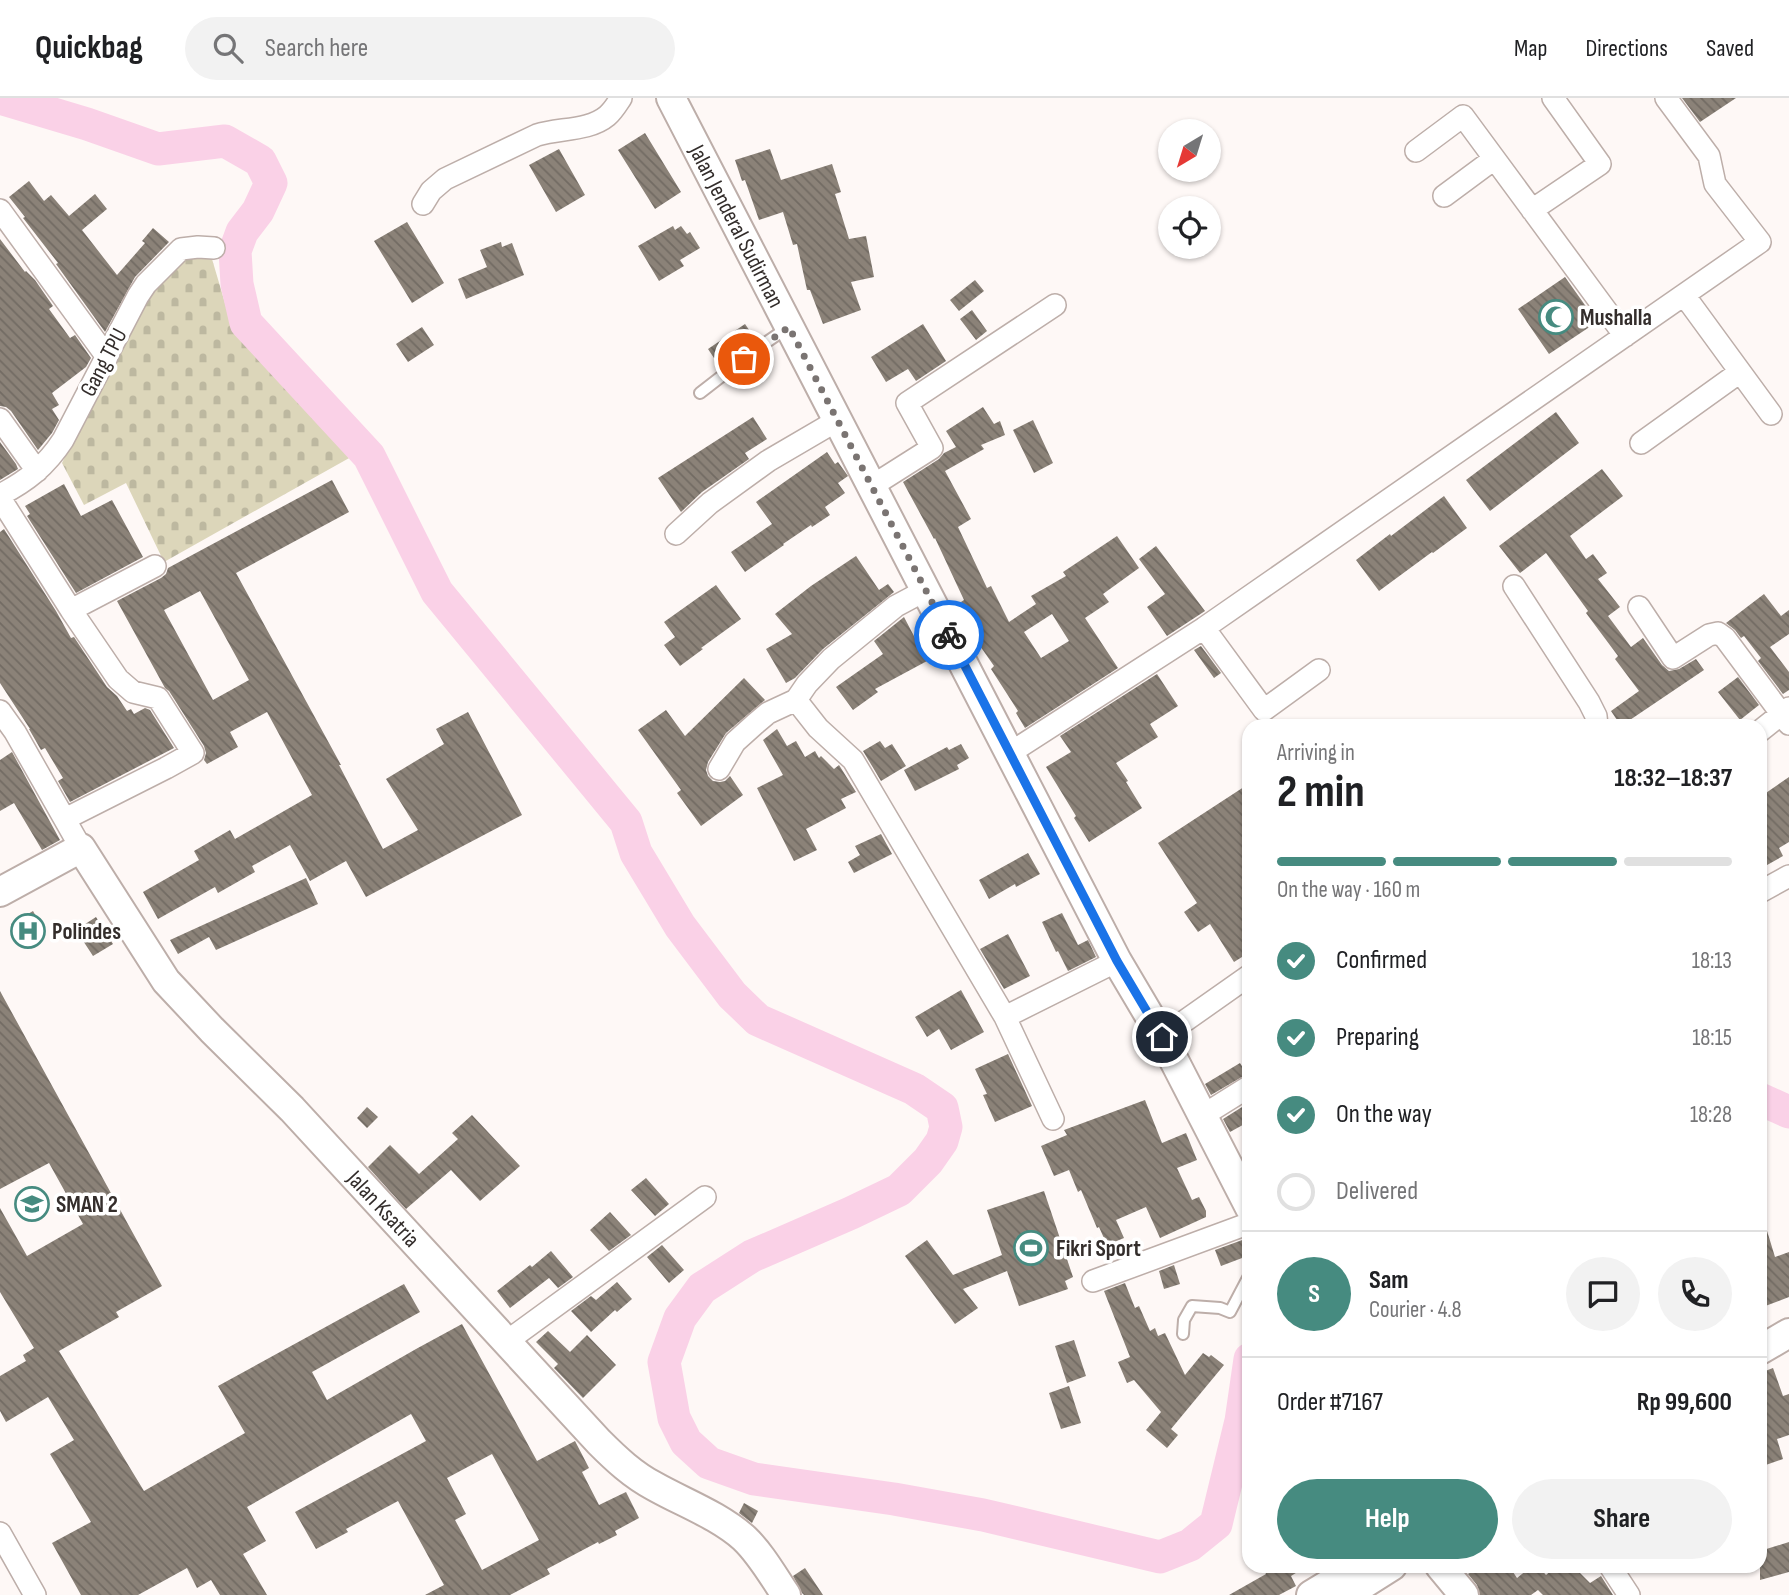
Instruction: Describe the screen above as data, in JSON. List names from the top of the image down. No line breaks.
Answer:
{"streets":{"street":["Jalan Jenderal Sudirman","Gang TPU","Jalan Ksatria"]},"places":{"mosque":["Mushalla"],"hospital":["Polindes"],"school or university":["SMAN 2"],"sports":["Fikri Sport"]},"north":"bottom left","page":{"header":"Quickbag","search":"Search here","nav":["Map","Directions","Saved"],"heading":["2 min","Arriving in","18:32–18:37"],"panel":["Sam","Courier · 4.8","Order #7167","Rp 99,600"],"bar":"On the way · 160 m","list":[["Confirmed","18:13"],["Preparing","18:15"],["On the way","18:28"],"Delivered"],"round":"S","buttons":["Help","Share"]}}
